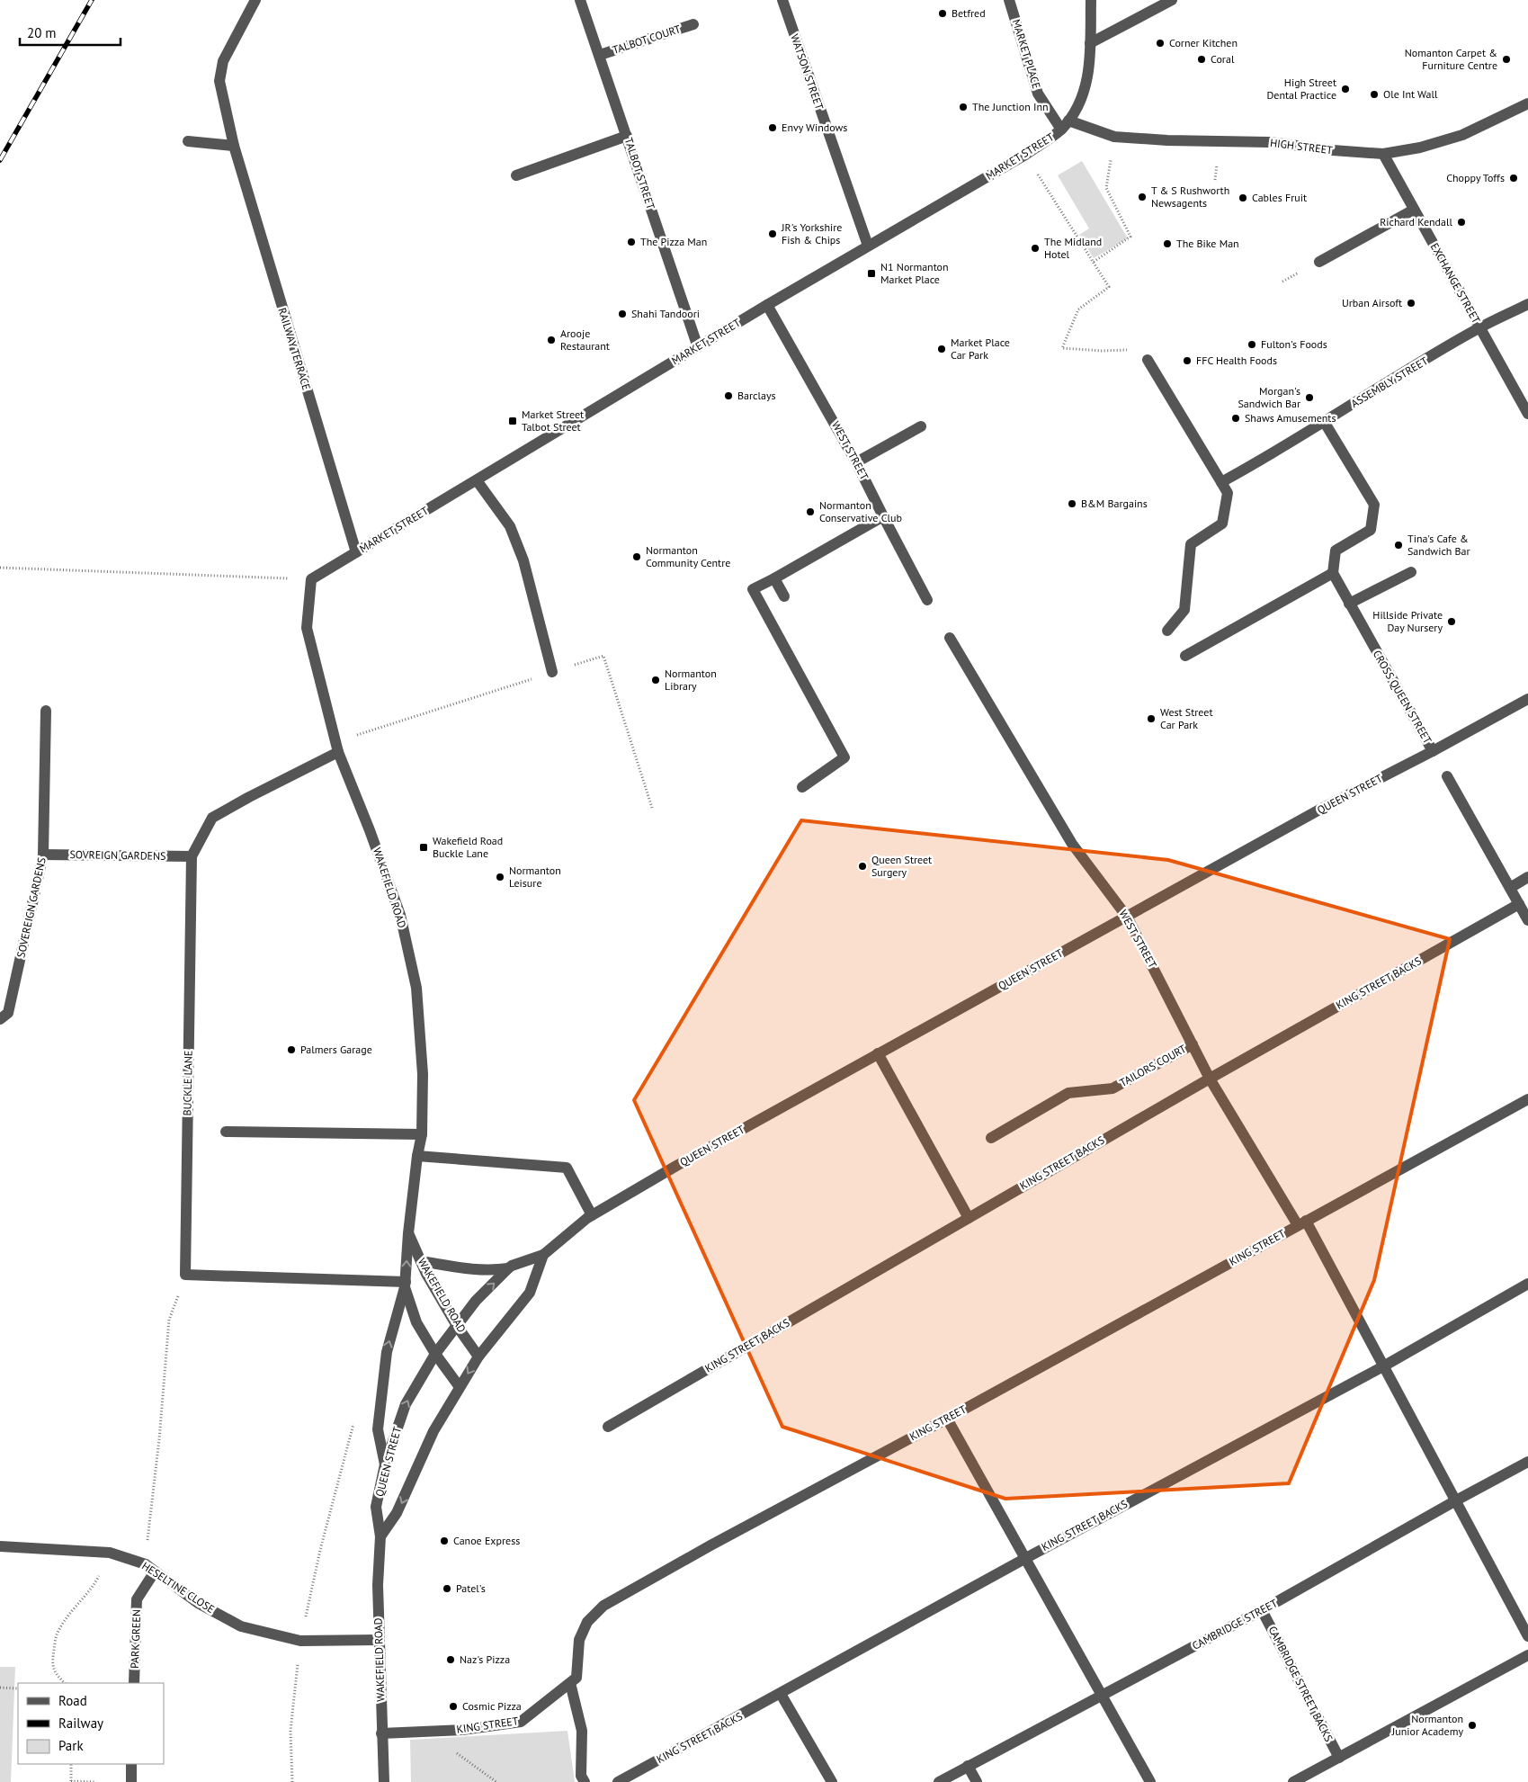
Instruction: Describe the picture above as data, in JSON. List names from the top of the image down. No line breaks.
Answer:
{"streets":{"street":["TALBOT COURT","MARKET PLACE","WATSON STREET","HIGH STREET","MARKET STREET","TALBOT STREET","EXCHANGE STREET","RAILWAY TERRACE","ASSEMBLY STREET","WEST STREET","CROSS QUEEN STREET","QUEEN STREET","SOVREIGN GARDENS","WAKEFIELD ROAD","SOVEREIGN GARDENS","KING STREET BACKS","TAILORS COURT","BUCKLE LANE","KING STREET","HESELTINE CLOSE","CAMBRIDGE STREET","PARK GREEN","CAMBRIDGE STREET BACKS"]},"crossings":[["TALBOT COURT","TALBOT STREET"],["MARKET PLACE","HIGH STREET"],["MARKET PLACE","MARKET STREET"],["WATSON STREET","MARKET STREET"],["HIGH STREET","MARKET STREET"],["HIGH STREET","EXCHANGE STREET"],["MARKET STREET","TALBOT STREET"],["MARKET STREET","RAILWAY TERRACE"],["MARKET STREET","WEST STREET"],["MARKET STREET","WAKEFIELD ROAD"],["EXCHANGE STREET","ASSEMBLY STREET"],["WEST STREET","QUEEN STREET"],["WEST STREET","KING STREET BACKS"],["WEST STREET","TAILORS COURT"],["WEST STREET","KING STREET"],["CROSS QUEEN STREET","QUEEN STREET"],["QUEEN STREET","WAKEFIELD ROAD"],["SOVREIGN GARDENS","SOVEREIGN GARDENS"],["SOVREIGN GARDENS","BUCKLE LANE"],["WAKEFIELD ROAD","BUCKLE LANE"],["WAKEFIELD ROAD","KING STREET"],["WAKEFIELD ROAD","HESELTINE CLOSE"],["HESELTINE CLOSE","PARK GREEN"],["CAMBRIDGE STREET","CAMBRIDGE STREET BACKS"]],"places":{"other":["Betfred","Corner Kitchen","Coral","Nomanton Carpet & Furniture Centre","High Street Dental Practice","Ole Int Wall","The Junction Inn","Envy Windows","Choppy Toffs","T & S Rushworth Newsagents","Cables Fruit","Richard Kendall","JR's Yorkshire Fish & Chips","The Pizza Man","The Bike Man","The Midland Hotel","Urban Airsoft","Shahi Tandoori","Arooje Restaurant","Fulton's Foods","Market Place Car Park","FFC Health Foods","Barclays","Morgan's Sandwich Bar","Shaws Amusements","B&M Bargains","Normanton Conservative Club","Tina's Cafe & Sandwich Bar","Normanton Community Centre","Hillside Private Day Nursery","Normanton Library","West Street Car Park","Queen Street Surgery","Normanton Leisure","Palmers Garage","Canoe Express","Patel's","Naz's Pizza","Cosmic Pizza","Normanton Junior Academy"],"transit":["N1 Normanton Market Place","Market Street Talbot Street","Wakefield Road Buckle Lane"]},"legend":["Road","Railway","Park"],"scale_bar":"20 m"}
